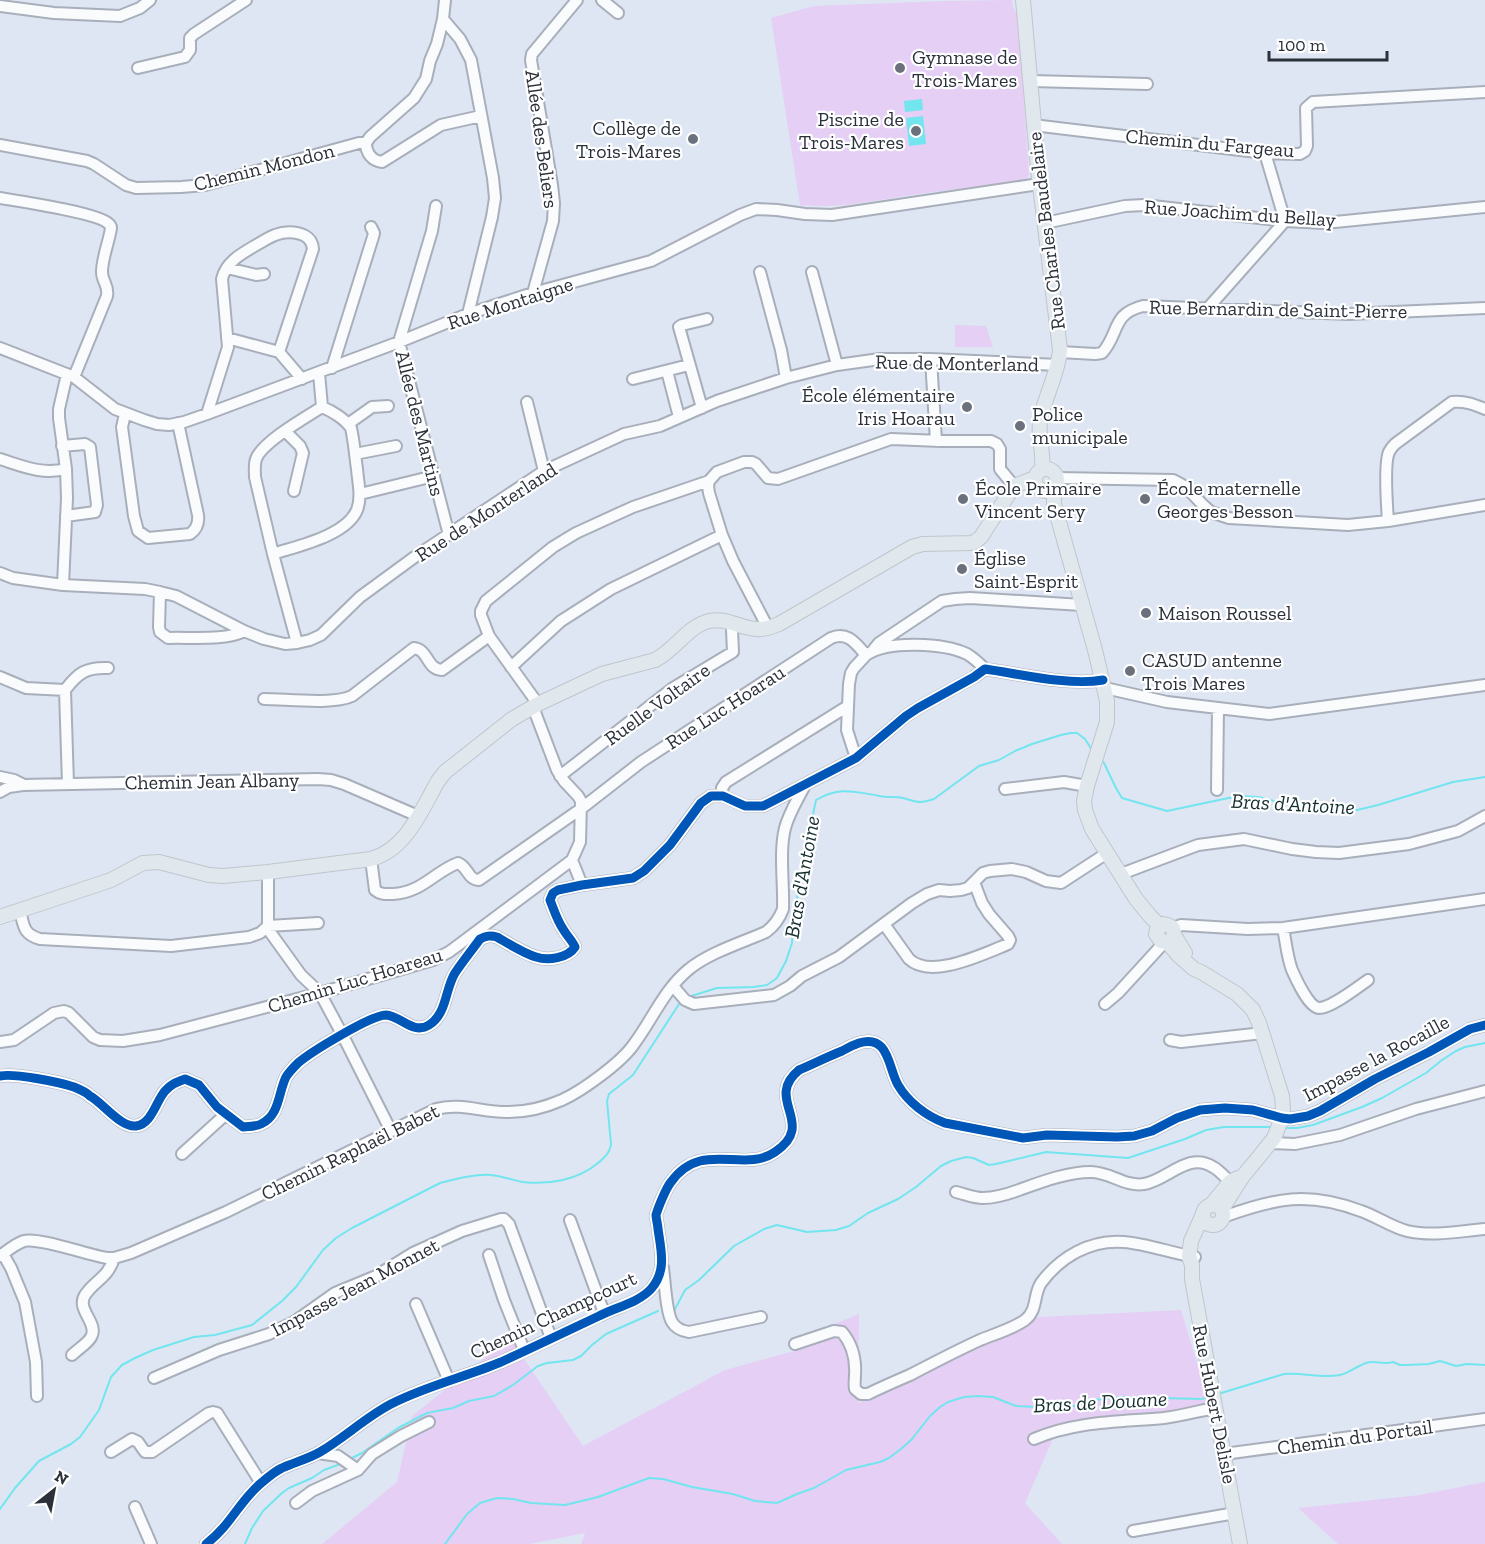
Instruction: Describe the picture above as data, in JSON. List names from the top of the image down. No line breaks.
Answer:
{"streets":{"main road":["Rue Charles Baudelaire","Rue Hubert Delisle"],"street":["Allée des Beliers","Chemin du Fargeau","Chemin Mondon","Rue Joachim du Bellay","Rue Montaigne","Rue Bernardin de Saint-Pierre","Rue de Monterland","Allée des Martins","Ruelle Voltaire","Rue Luc Hoarau","Chemin Jean Albany","Chemin Luc Hoareau","Impasse la Rocaille","Chemin Raphaël Babet","Impasse Jean Monnet","Chemin Champcourt","Chemin du Portail"]},"crossings":[["Allée des Beliers","Rue Montaigne"],["Chemin du Fargeau","Rue Charles Baudelaire"],["Rue Joachim du Bellay","Rue Charles Baudelaire"],["Rue Charles Baudelaire","Rue Montaigne"],["Rue Charles Baudelaire","Rue Bernardin de Saint-Pierre"],["Rue Charles Baudelaire","Rue de Monterland"],["Rue Charles Baudelaire","Rue Hubert Delisle"],["Rue Montaigne","Allée des Martins"],["Rue Bernardin de Saint-Pierre","Rue de Monterland"],["Rue de Monterland","Allée des Martins"],["Impasse la Rocaille","Chemin Champcourt"],["Impasse la Rocaille","Rue Hubert Delisle"],["Impasse Jean Monnet","Chemin Champcourt"],["Chemin Champcourt","Rue Hubert Delisle"],["Rue Hubert Delisle","Chemin du Portail"]],"water":["Bras d'Antoine","Bras de Douane"],"places":["Gymnase de Trois-Mares","Piscine de Trois-Mares","Collège de Trois-Mares","École élémentaire Iris Hoarau","Police municipale","École Primaire Vincent Sery","École maternelle Georges Besson","Église Saint-Esprit","Maison Roussel","CASUD antenne Trois Mares"],"scale_bar":"100 m","north":"top right"}
